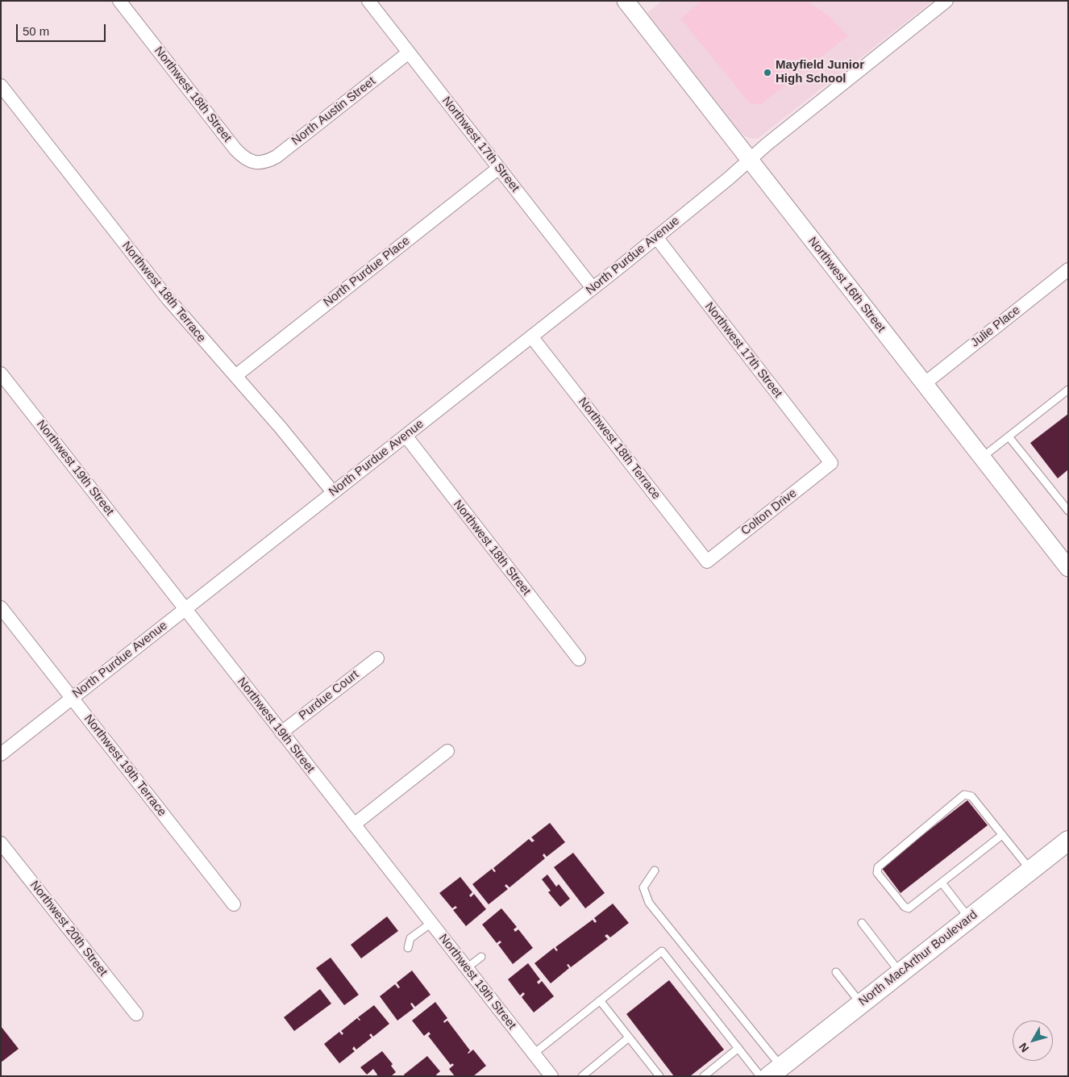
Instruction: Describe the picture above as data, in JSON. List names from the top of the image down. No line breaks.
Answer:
{"streets":{"main road":["North MacArthur Boulevard"],"street":["Northwest 18th Street","North Austin Street","Northwest 17th Street","North Purdue Avenue","North Purdue Place","Northwest 16th Street","Northwest 18th Terrace","Julie Place","Northwest 19th Street","Colton Drive","Purdue Court","Northwest 19th Terrace","Northwest 20th Street"]},"crossings":[["Northwest 18th Street","North Austin Street"],["Northwest 18th Street","North Purdue Avenue"],["North Austin Street","Northwest 17th Street"],["Northwest 17th Street","North Purdue Avenue"],["Northwest 17th Street","North Purdue Place"],["Northwest 17th Street","Colton Drive"],["North Purdue Avenue","Northwest 16th Street"],["North Purdue Avenue","Northwest 18th Terrace"],["North Purdue Avenue","Northwest 19th Street"],["North Purdue Avenue","Northwest 19th Terrace"],["North Purdue Place","Northwest 18th Terrace"],["Northwest 16th Street","Julie Place"],["Northwest 18th Terrace","Colton Drive"],["Northwest 19th Street","Purdue Court"]],"places":["Mayfield Junior High School"],"scale_bar":"50 m","north":"bottom left"}
